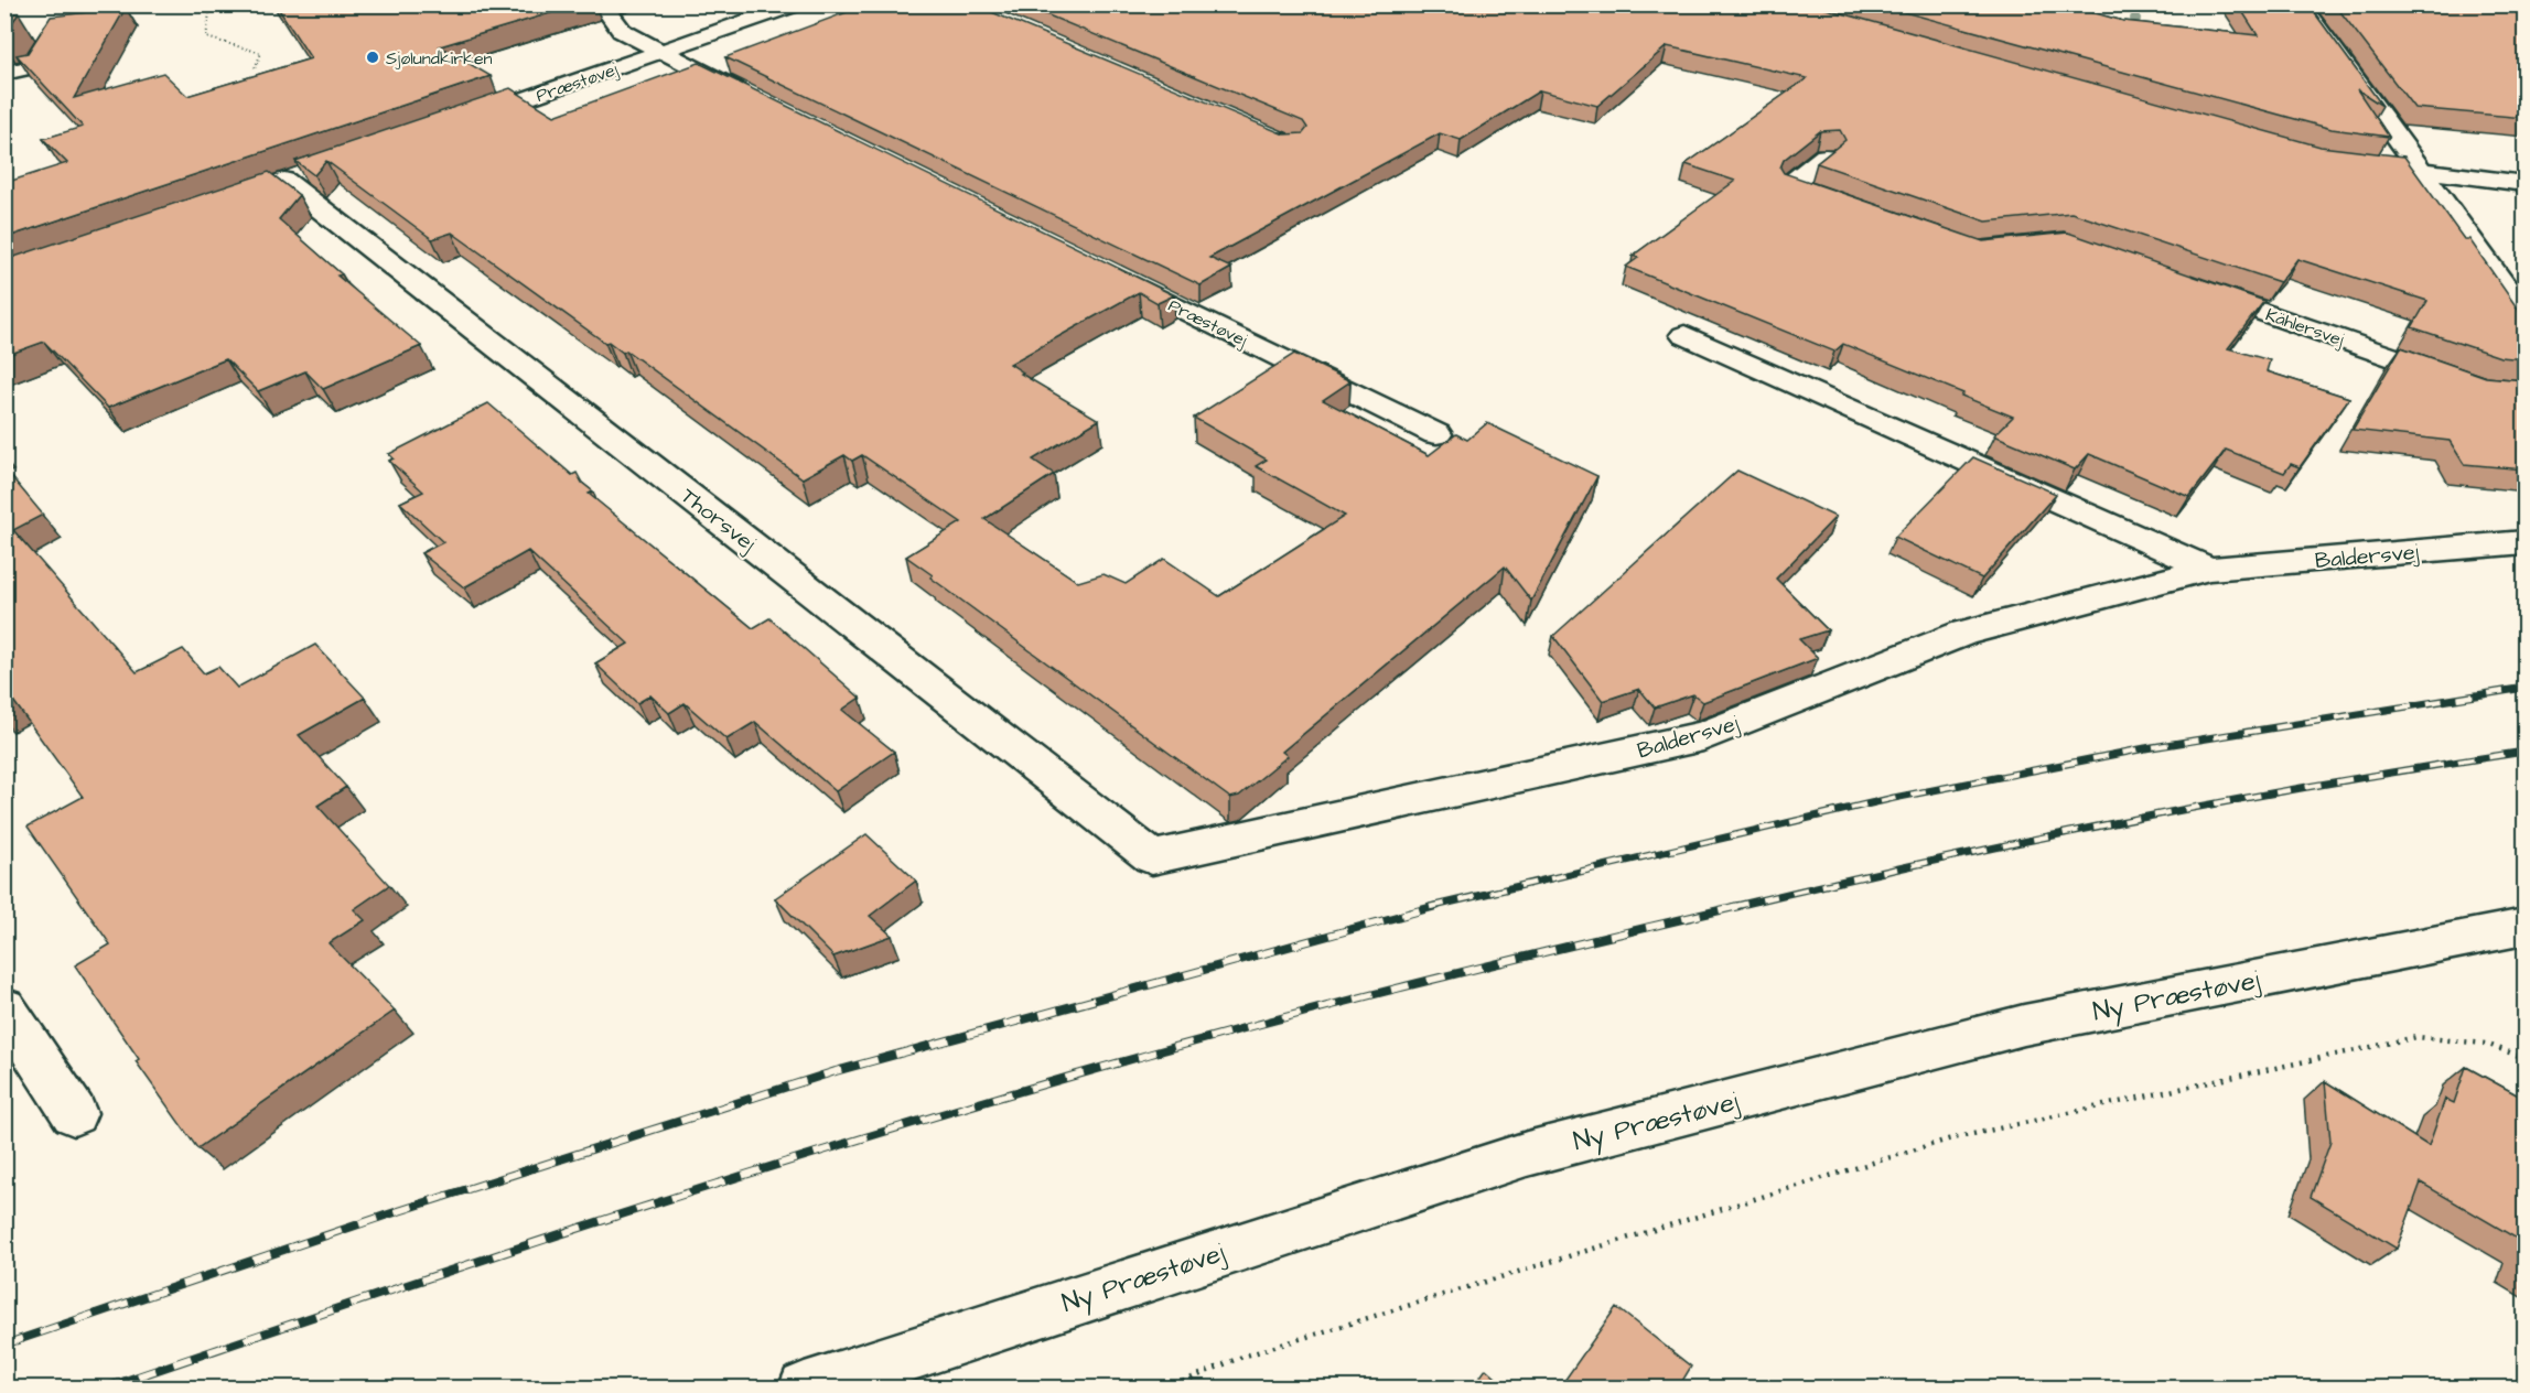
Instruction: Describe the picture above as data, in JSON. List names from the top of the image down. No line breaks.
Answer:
{"streets":{"street":["Præstøvej","Kählersvej","Thorsvej","Baldersvej","Ny Præstøvej"]},"crossings":[["Thorsvej","Baldersvej"]],"places":["Sjølundkirken"]}
